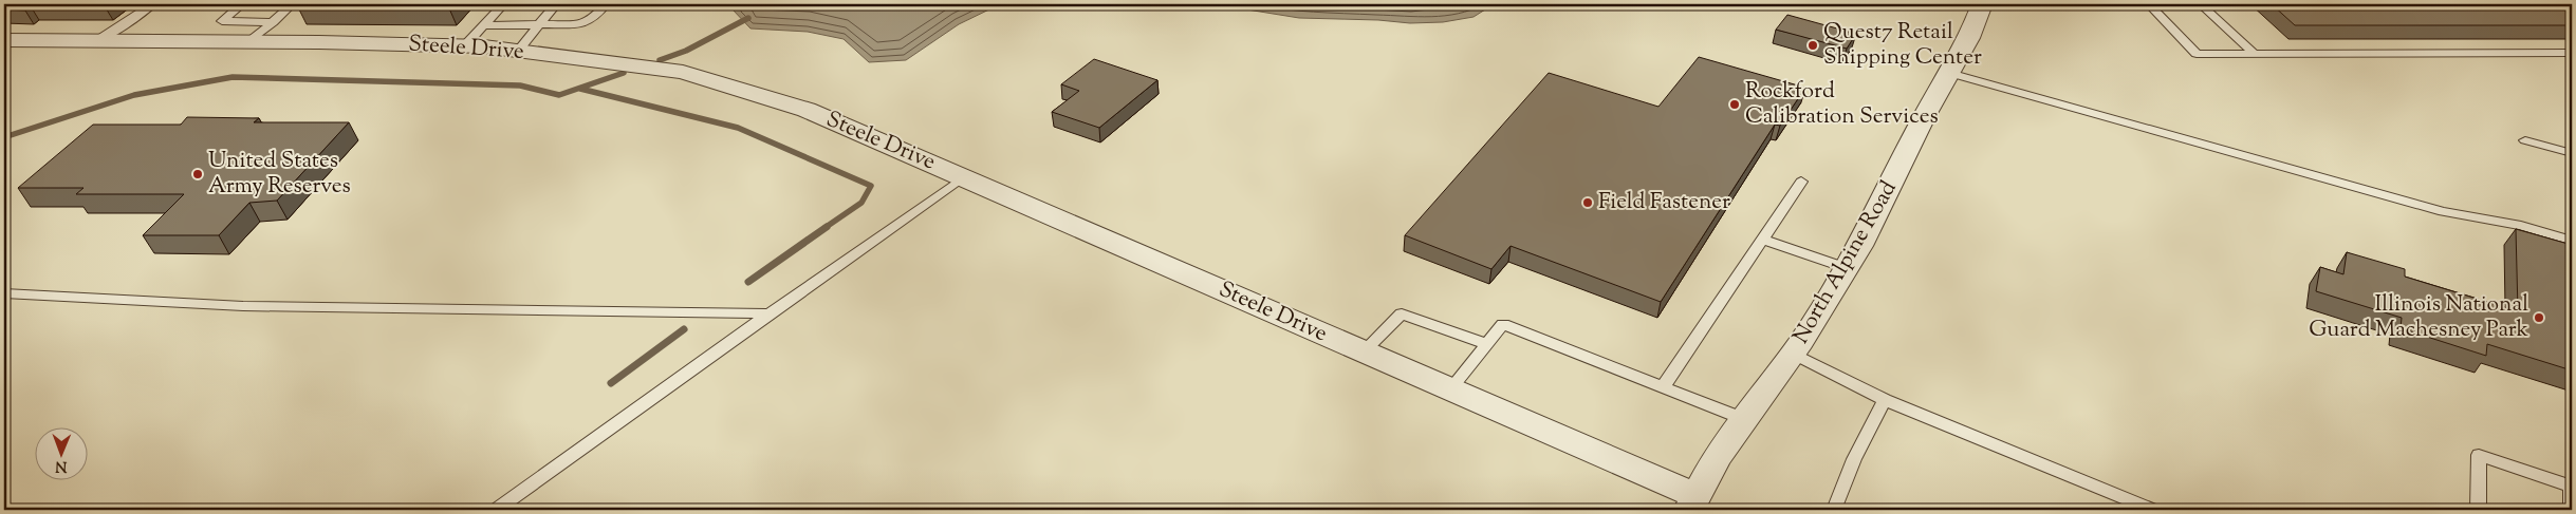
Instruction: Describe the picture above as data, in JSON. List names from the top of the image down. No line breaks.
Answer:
{"streets":{"street":["Steele Drive","North Alpine Road"]},"crossings":[["Steele Drive","North Alpine Road"]],"places":["Quest7 Retail Shipping Center","Rockford Calibration Services","United States Army Reserves","Field Fastener","Illinois National Guard Machesney Park"],"north":"bottom"}
